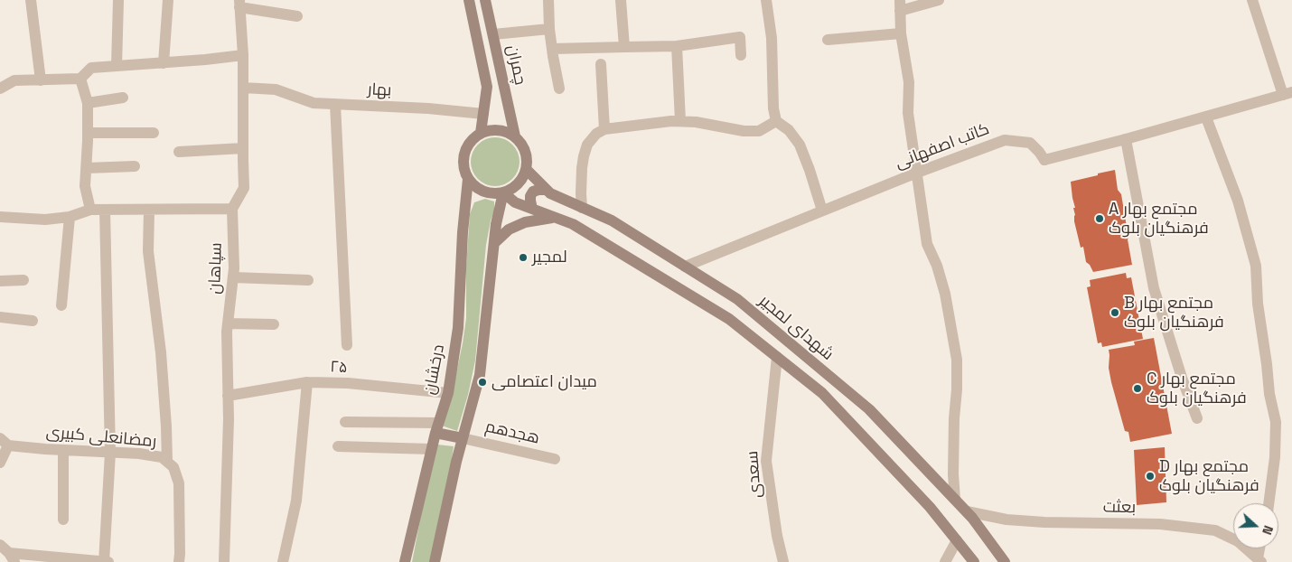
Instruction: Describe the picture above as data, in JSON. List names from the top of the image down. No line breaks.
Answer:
{"streets":{"main road":["چمران","شهدای لمجیر","درخشان"],"street":["بهار","کاتب اصفهانی","سپاهان","۲۵","هجدهم","رمضانعلی کبیری","سعدی","بعثت"]},"crossings":[["چمران","بهار"],["چمران","شهدای لمجیر"],["چمران","درخشان"],["کاتب اصفهانی","شهدای لمجیر"],["سپاهان","۲۵"],["شهدای لمجیر","درخشان"],["شهدای لمجیر","بعثت"],["۲۵","درخشان"]],"places":["A مجتمع بهار فرهنگیان بلوک","لمجیر","B مجتمع بهار فرهنگیان بلوک","میدان اعتصامی","C مجتمع بهار فرهنگیان بلوک","D مجتمع بهار فرهنگیان بلوک"],"north":"right"}
